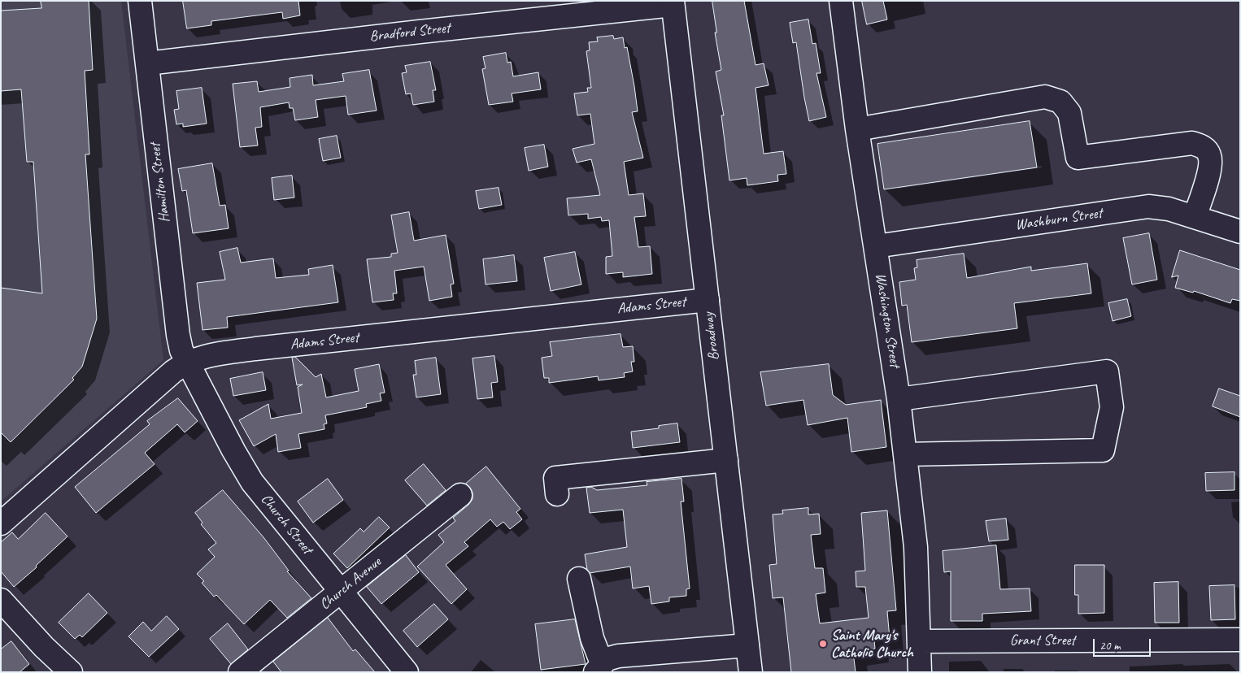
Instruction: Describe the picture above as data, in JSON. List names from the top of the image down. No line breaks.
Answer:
{"streets":{"street":["Bradford Street","Hamilton Street","Washburn Street","Adams Street","Washington Street","Broadway","Church Street","Church Avenue","Grant Street"]},"crossings":[["Bradford Street","Hamilton Street"],["Bradford Street","Broadway"],["Hamilton Street","Adams Street"],["Hamilton Street","Church Street"],["Washburn Street","Washington Street"],["Adams Street","Broadway"],["Adams Street","Church Street"],["Washington Street","Grant Street"],["Church Street","Church Avenue"]],"places":["Saint Mary's Catholic Church"],"scale_bar":"20 m"}
